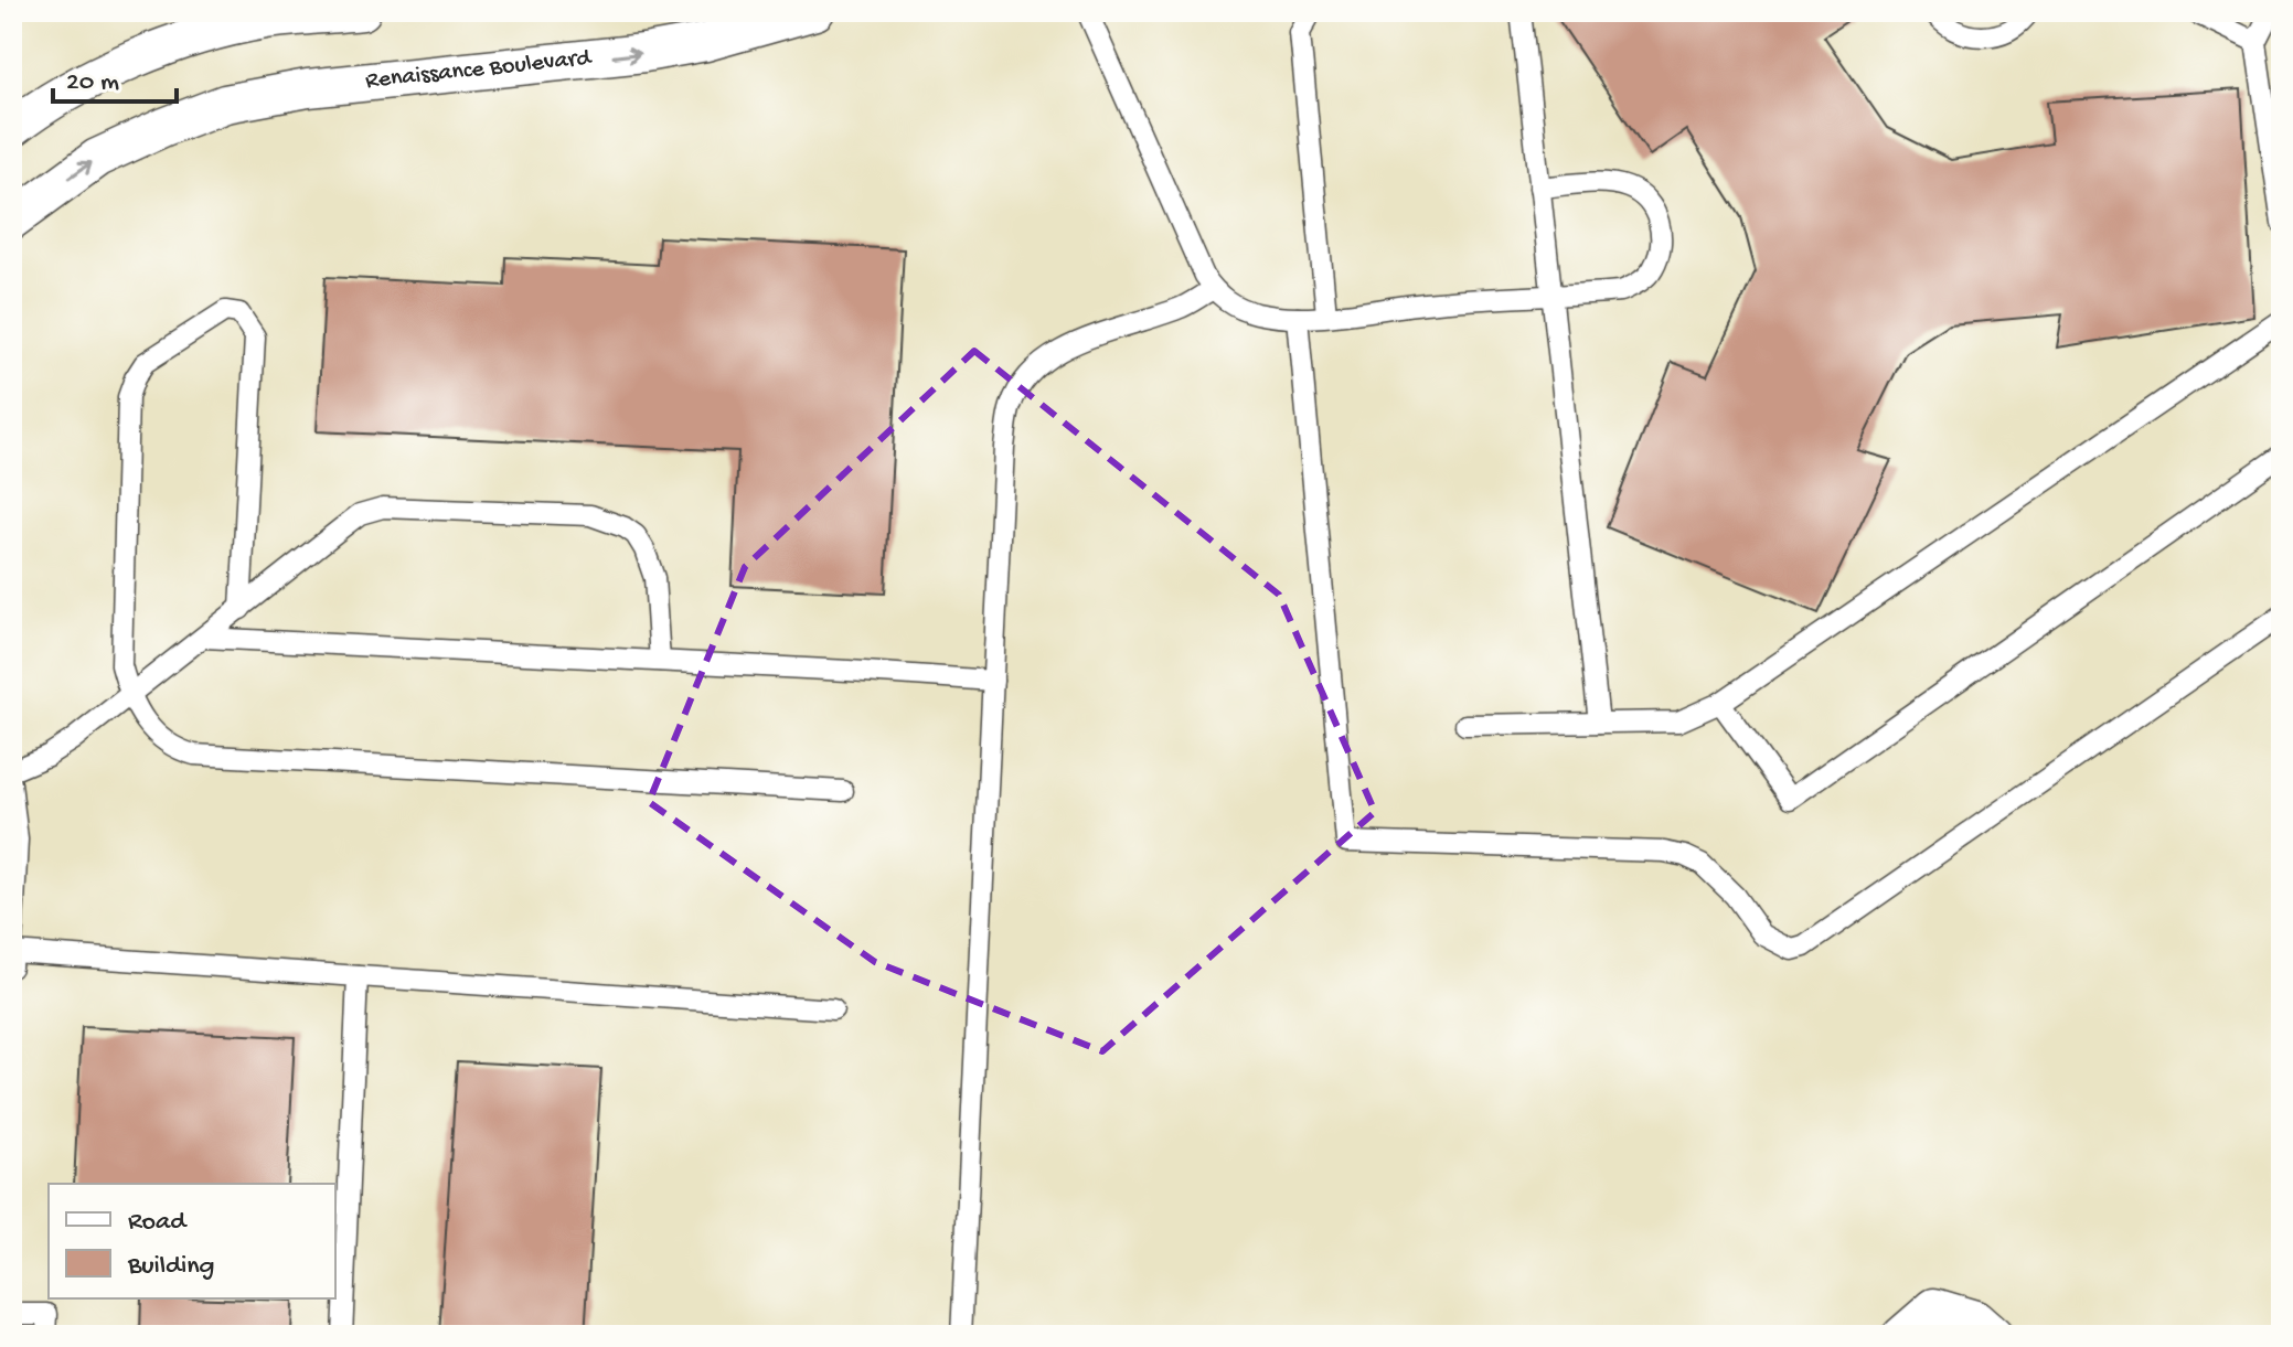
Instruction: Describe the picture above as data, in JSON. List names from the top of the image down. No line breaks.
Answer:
{"streets":{"street":["Renaissance Boulevard"]},"legend":["Road","Building"],"scale_bar":"20 m"}
